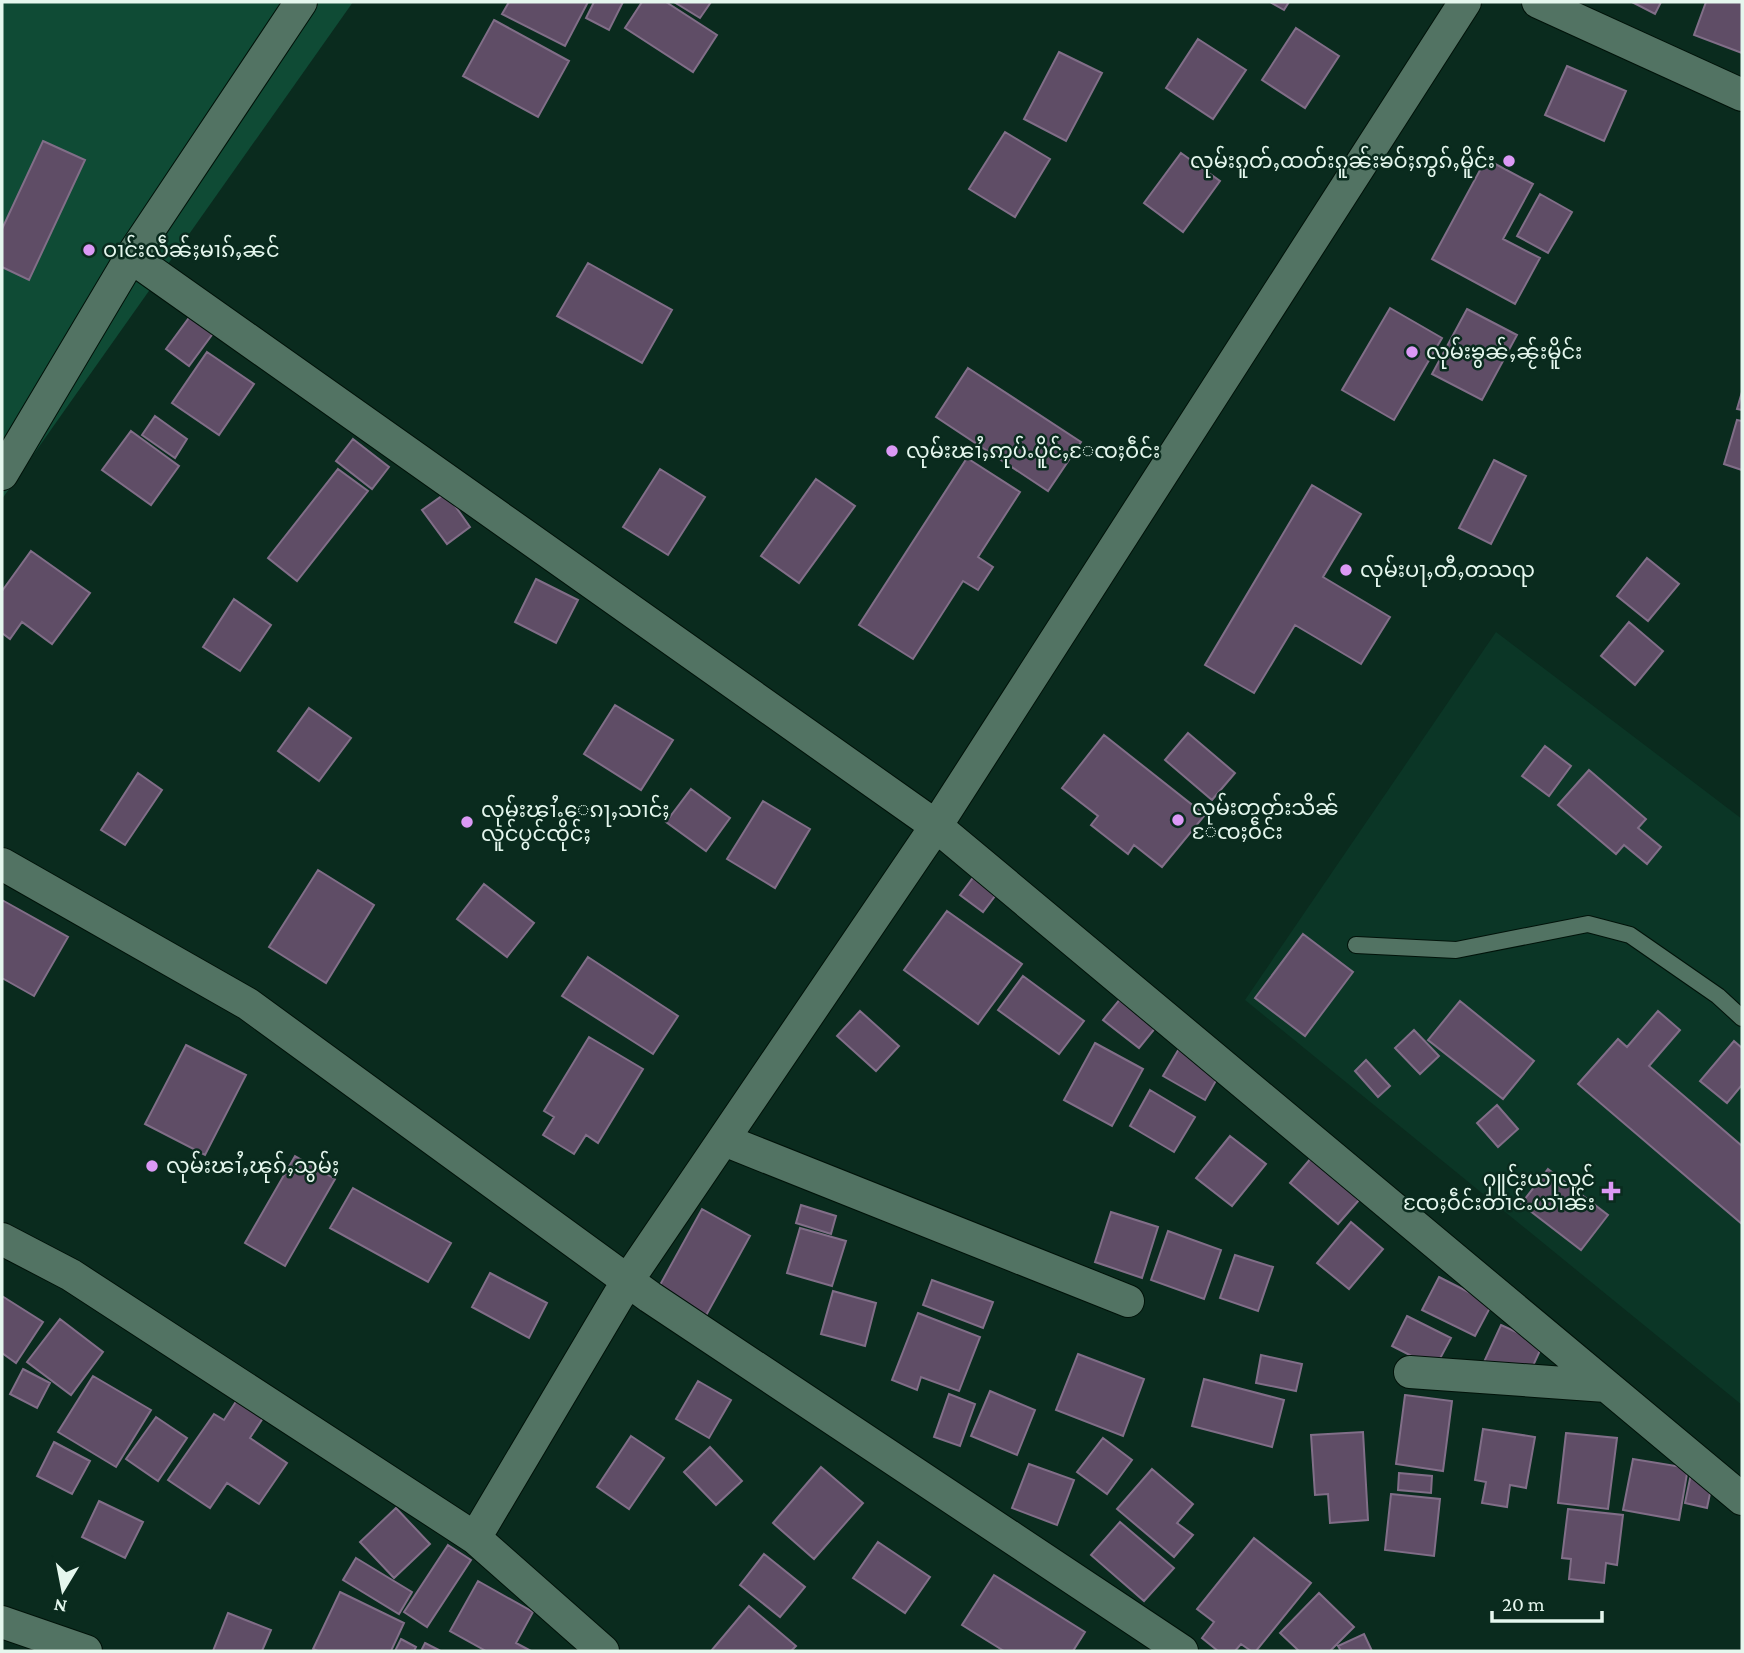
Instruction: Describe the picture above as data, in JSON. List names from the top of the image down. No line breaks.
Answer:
{"places":{"other":["လုမ်းၵူတ်ႇထတ်းၵူၼ်းၶဝ်ႈဢွၵ်ႇမိူင်း","ဝၢင်းလဵၼ်ႈမၢၵ်ႇၼင်","လုမ်းၶွၼ်ႇၼႂ်းမိူင်း","လုမ်းၽၢႆႇဢုပ်ႉပိူင်ႇႄၸႈဝဵင်း","လုမ်းပႃႇတီႇတသၺ","လုမ်းတတ်းသိၼ် ႄၸႈဝဵင်း","လုမ်းၽၢႆႇေၵႃႇသၢင်ႈ လူင်ပွင်ၸိုင်ႈ","လုမ်းၽၢႆႇၽုၵ်ႇသွမ်ႈ"],"health":["ႁူင်းယႃလူင် ၸႄႈဝဵင်းတၢင်ႉယၢၼ်း"]},"scale_bar":"20 m","north":"bottom"}
